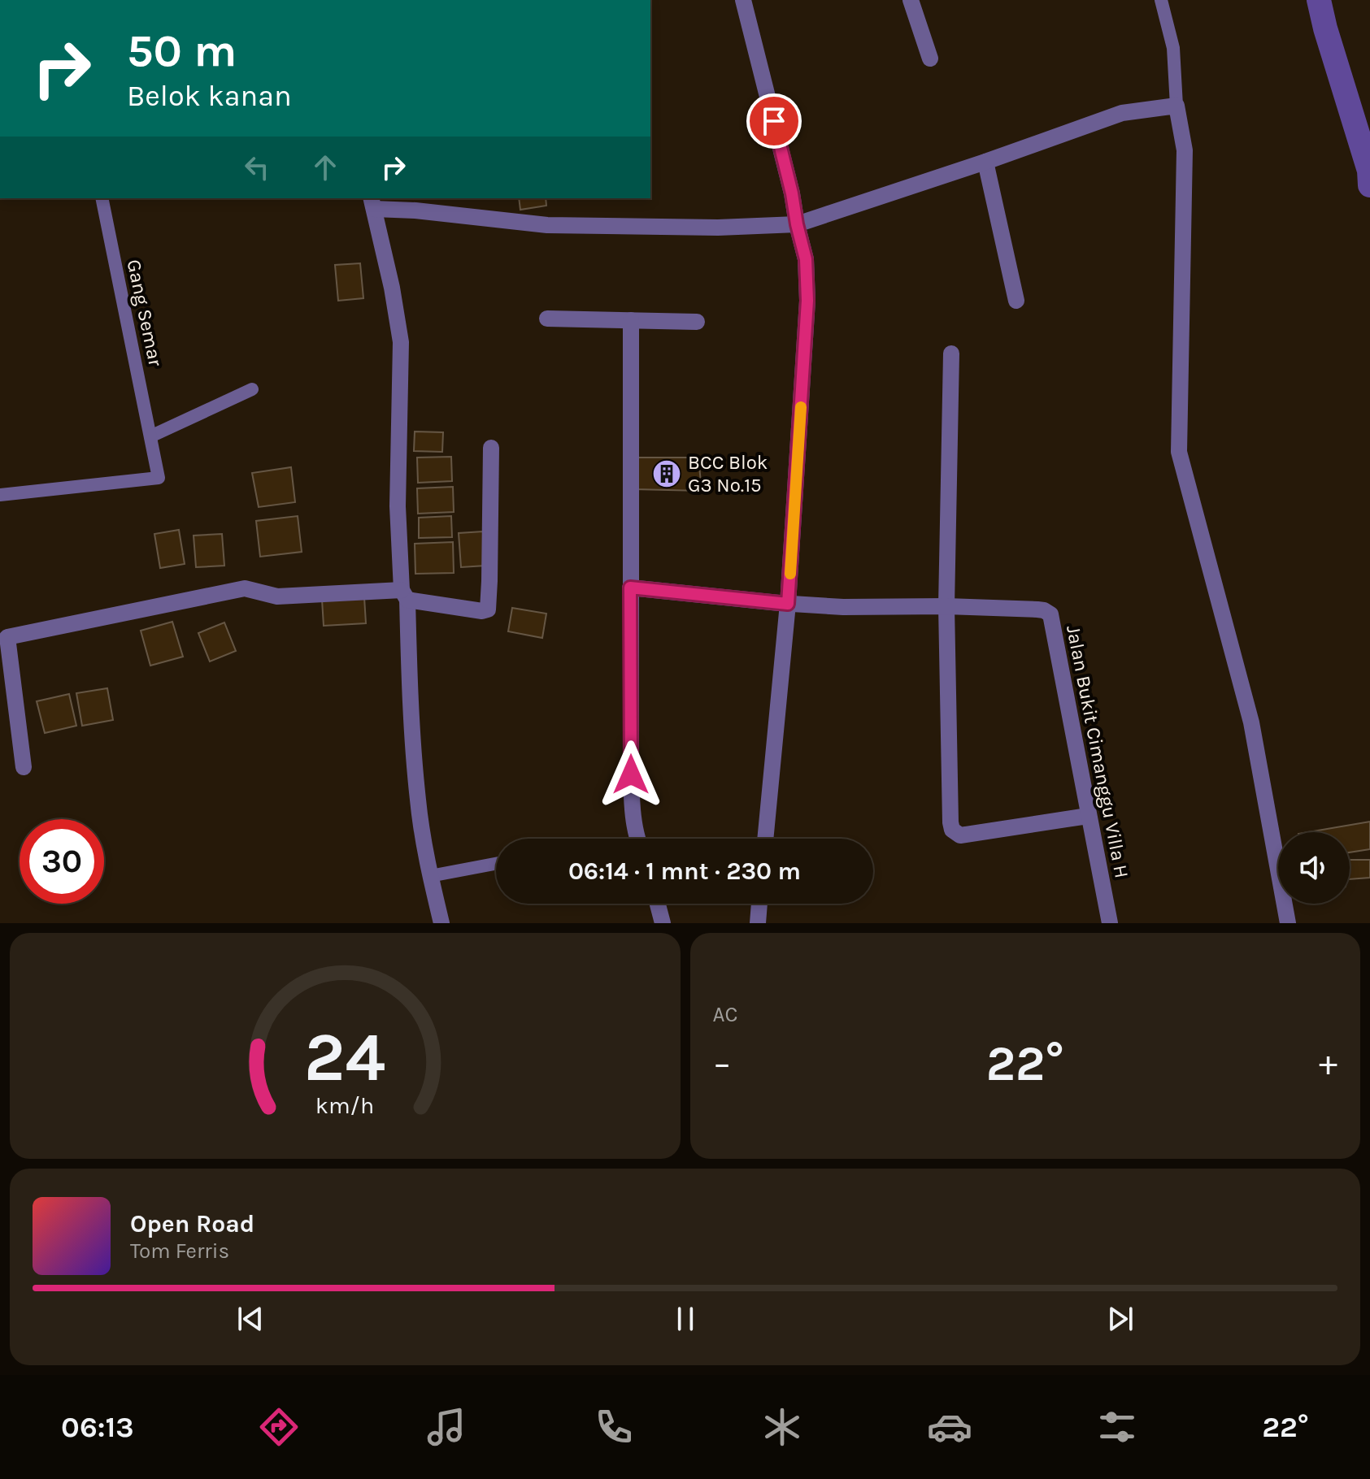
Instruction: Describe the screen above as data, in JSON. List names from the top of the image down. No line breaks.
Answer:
{"streets":{"street":["Jalan Bukit Cimanggu Villa H"],"lane":["Gang Semar"]},"places":{"building":["BCC Blok G3 No.15"]},"page":{"turn":["50 m","Belok kanan"],"limit":"30","trip":"06:14 · 1 mnt · 230 m","tile":"AC","heat":["−","22°","+"],"song":["Open Road","Tom Ferris"],"tabs":["06:13","22°"],"gauge":["24","km/h"]}}
